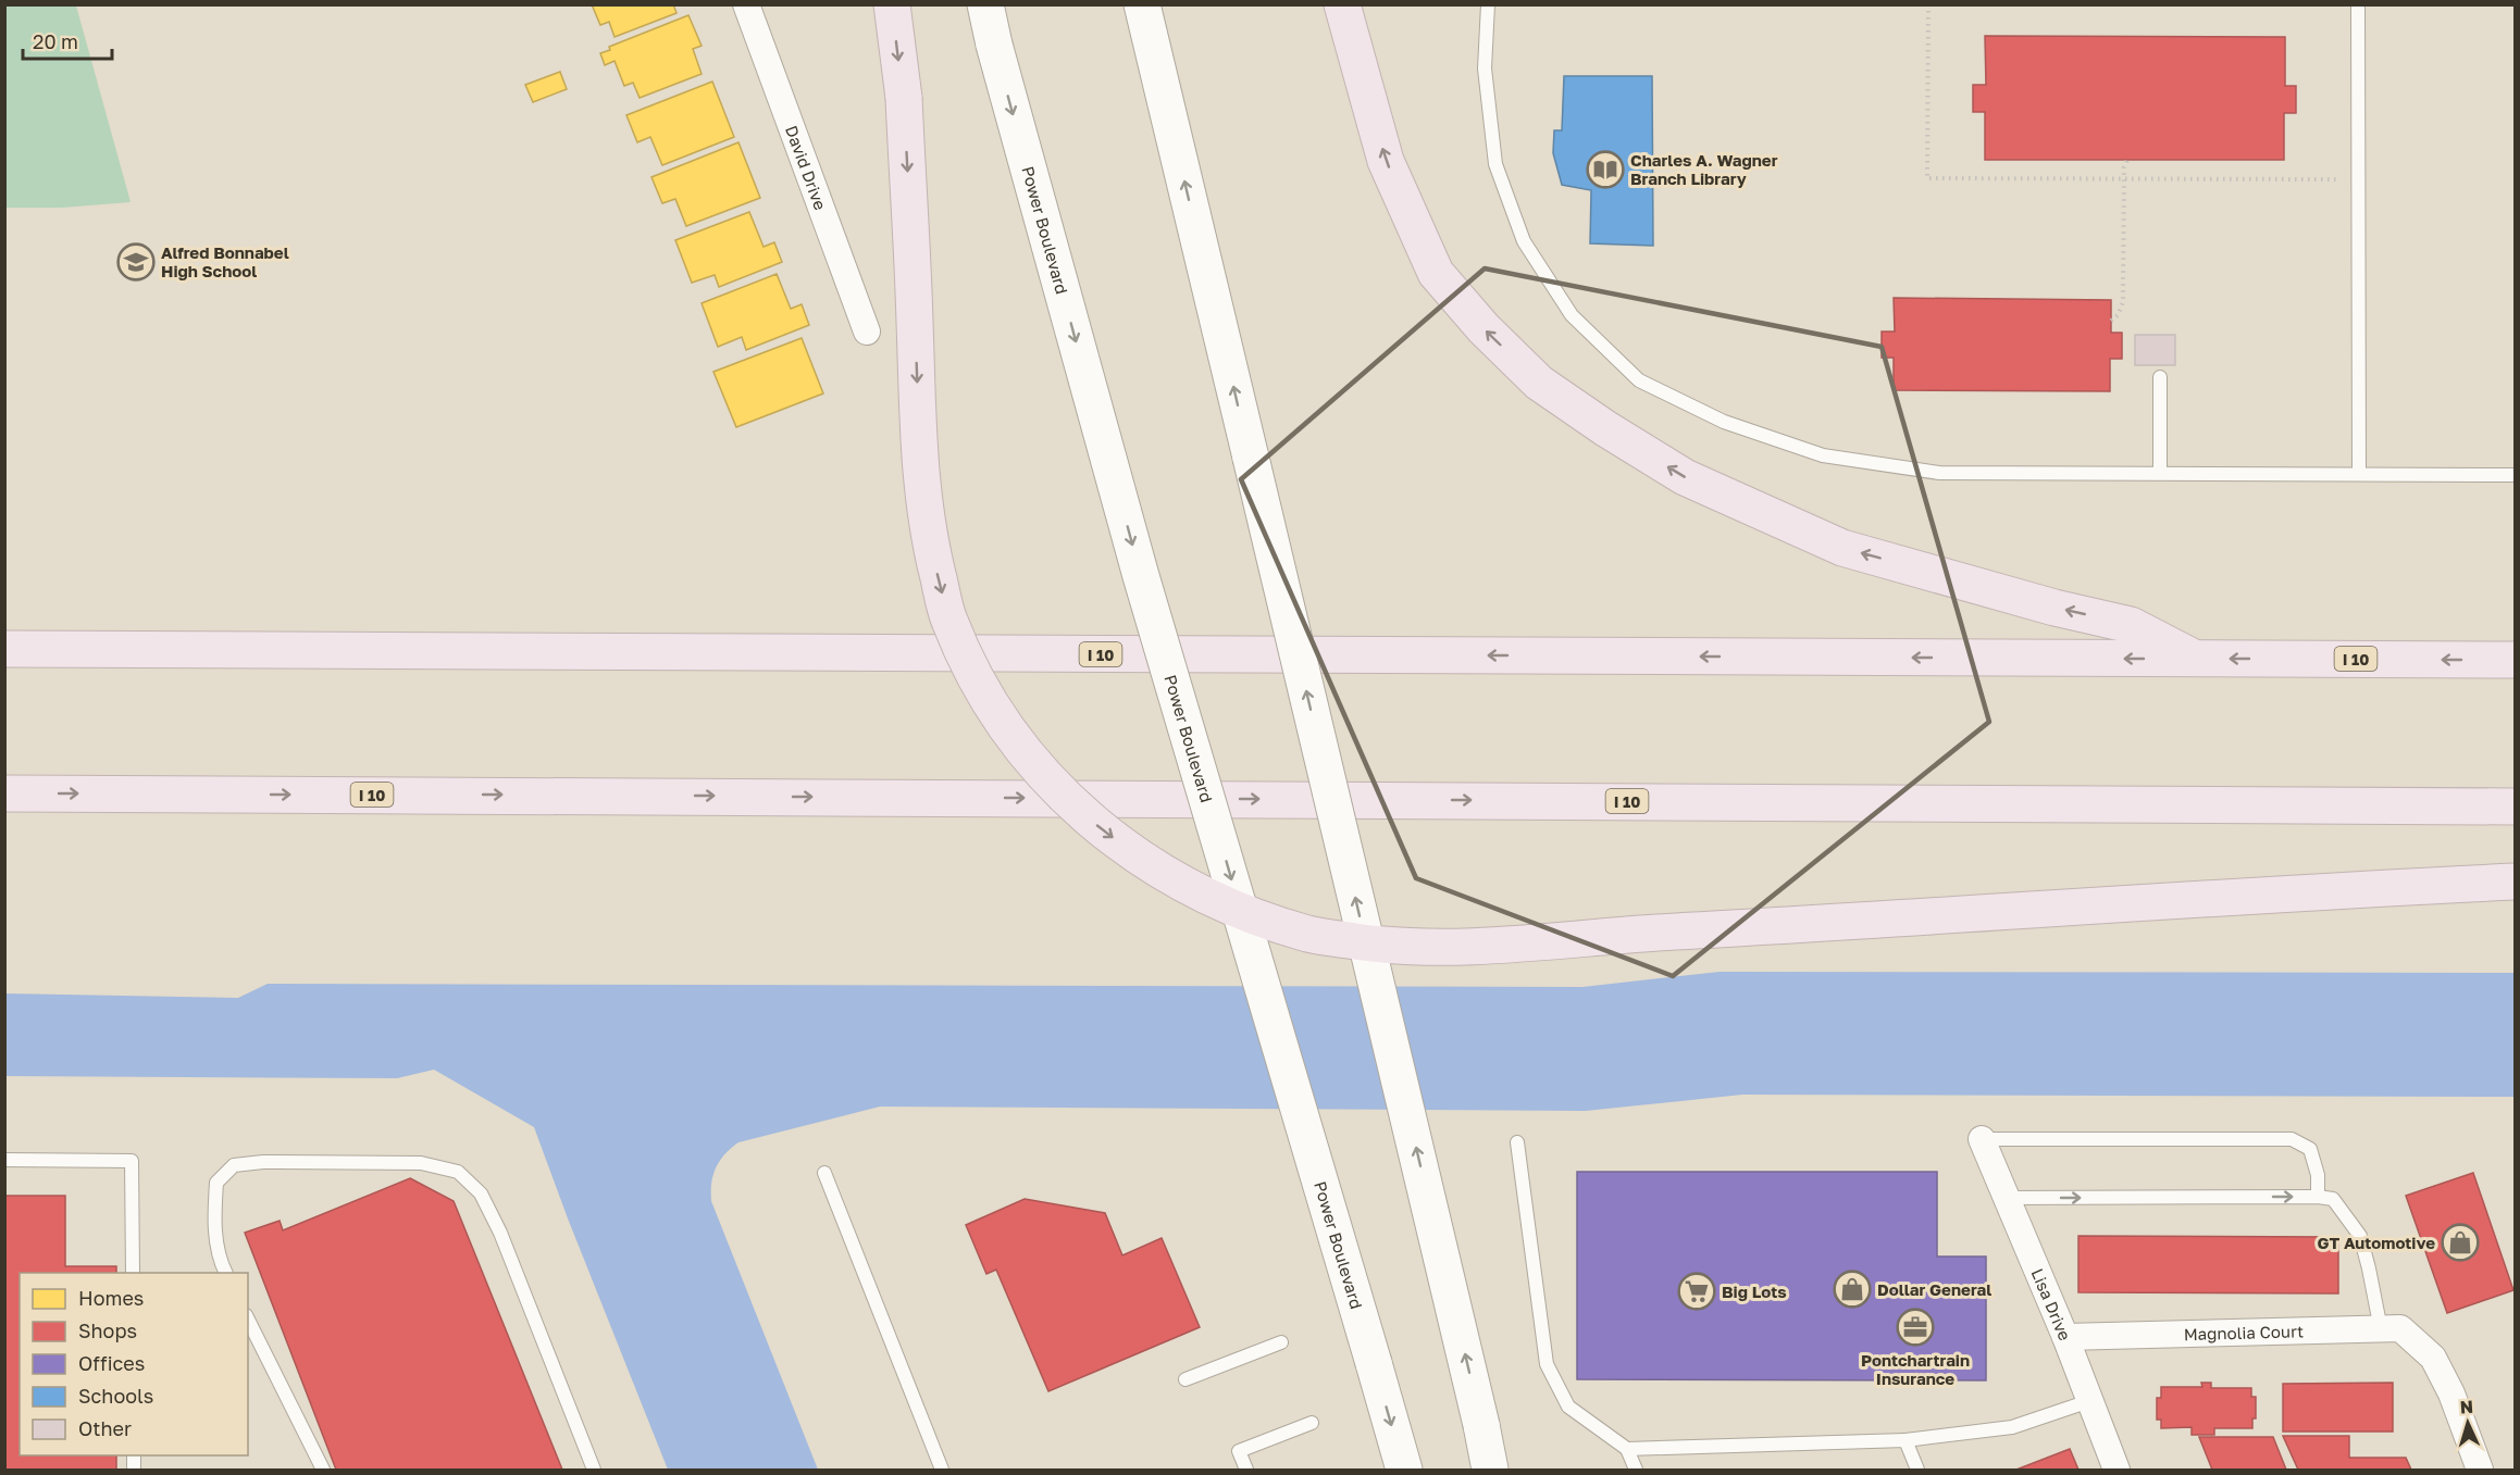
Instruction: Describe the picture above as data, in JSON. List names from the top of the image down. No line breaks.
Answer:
{"streets":{"highway":["I 10"],"main road":["Power Boulevard"],"street":["David Drive","Lisa Drive","Magnolia Court"]},"crossings":[["Lisa Drive","Magnolia Court"]],"places":{"library":["Charles A. Wagner Branch Library"],"school or university":["Alfred Bonnabel High School"],"shop":["GT Automotive","Dollar General"],"supermarket":["Big Lots"],"office":["Pontchartrain Insurance"]},"legend":["Homes","Shops","Offices","Schools","Other"],"scale_bar":"20 m","north":"top"}
